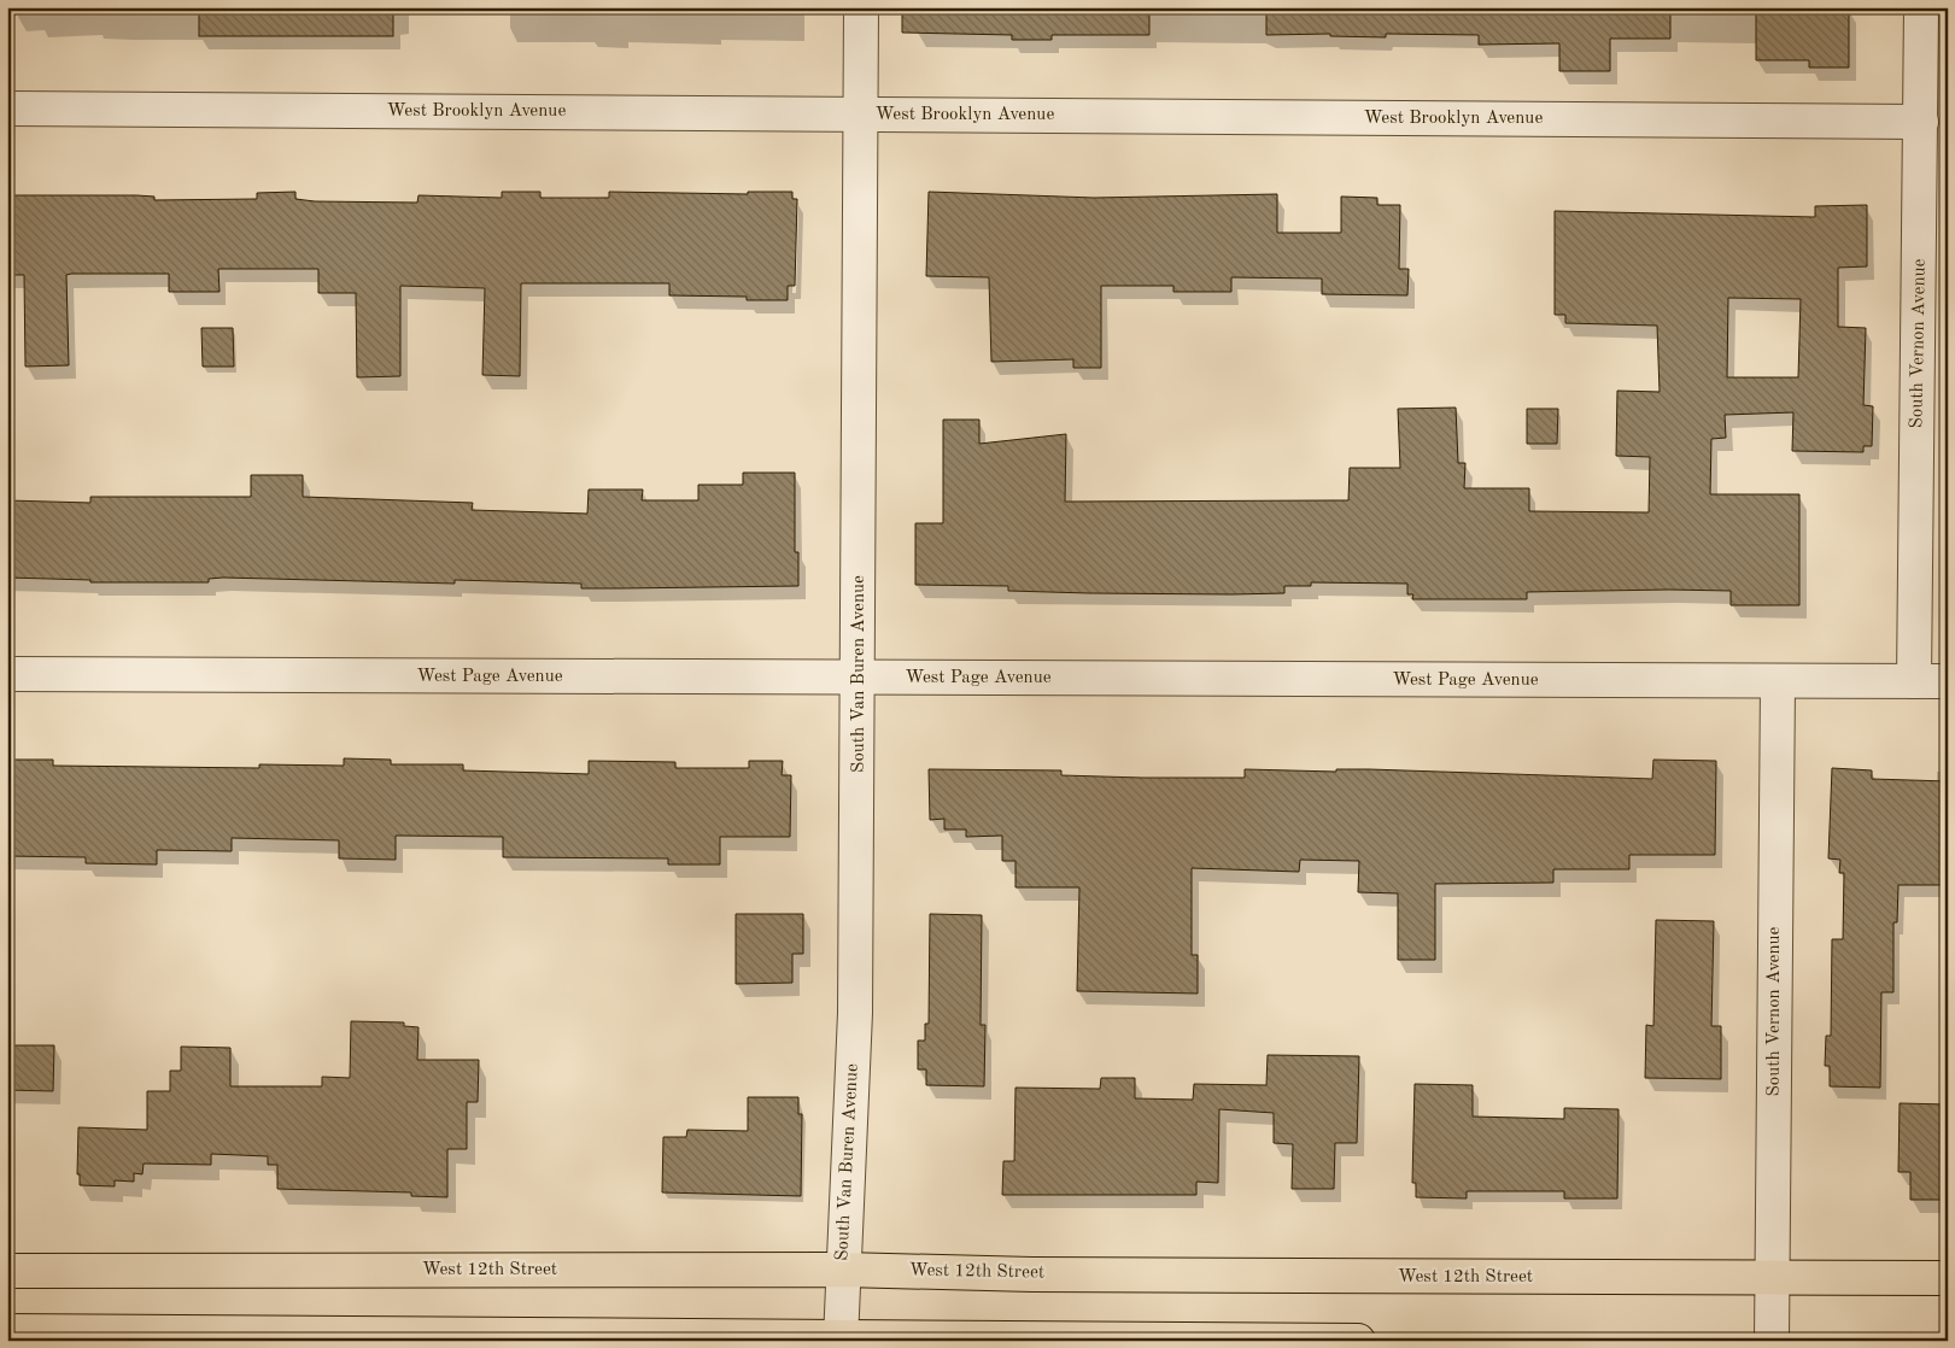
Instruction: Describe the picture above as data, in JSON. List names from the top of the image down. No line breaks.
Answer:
{"streets":{"main road":["West 12th Street"],"street":["West Brooklyn Avenue","South Vernon Avenue","South Van Buren Avenue","West Page Avenue"]},"crossings":[["West Brooklyn Avenue","South Vernon Avenue"],["West Brooklyn Avenue","South Van Buren Avenue"],["South Vernon Avenue","West Page Avenue"],["South Vernon Avenue","West 12th Street"],["South Van Buren Avenue","West Page Avenue"],["South Van Buren Avenue","West 12th Street"]]}
